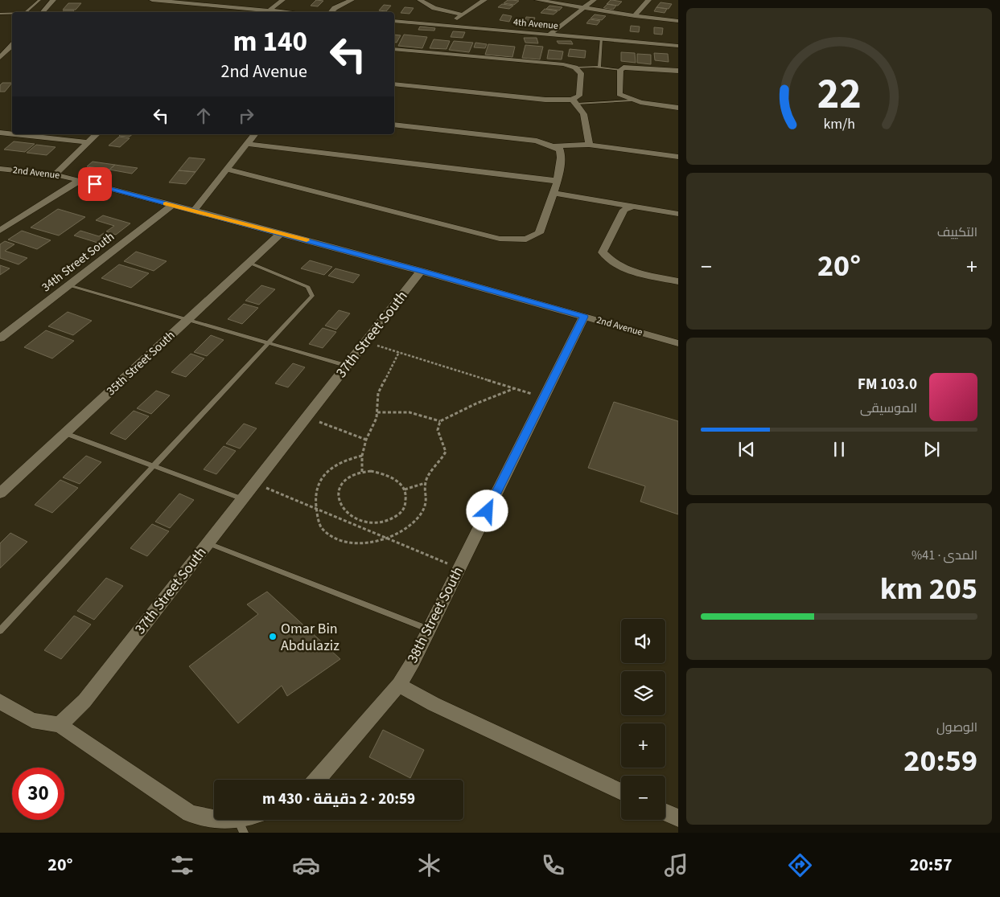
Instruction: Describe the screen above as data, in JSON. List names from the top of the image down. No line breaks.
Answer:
{"streets":{"street":["4th Avenue","2nd Avenue","34th Street South","37th Street South","35th Street South","38th Street South"]},"crossings":[["2nd Avenue","34th Street South"],["2nd Avenue","37th Street South"],["2nd Avenue","35th Street South"],["2nd Avenue","38th Street South"]],"places":["Omar Bin Abdulaziz"],"page":{"turn":["140 m","2nd Avenue"],"tile":["التكييف",["المدى · 41%","205 km"],["الوصول","20:59"]],"heat":["−","20°","+"],"song":["103.0 FM","الموسيقى"],"map_buttons":["+","−"],"limit":"30","trip":"20:59 · 2 دقيقة · 430 m","tabs":["20:57","20°"],"gauge":["22","km/h"]}}
